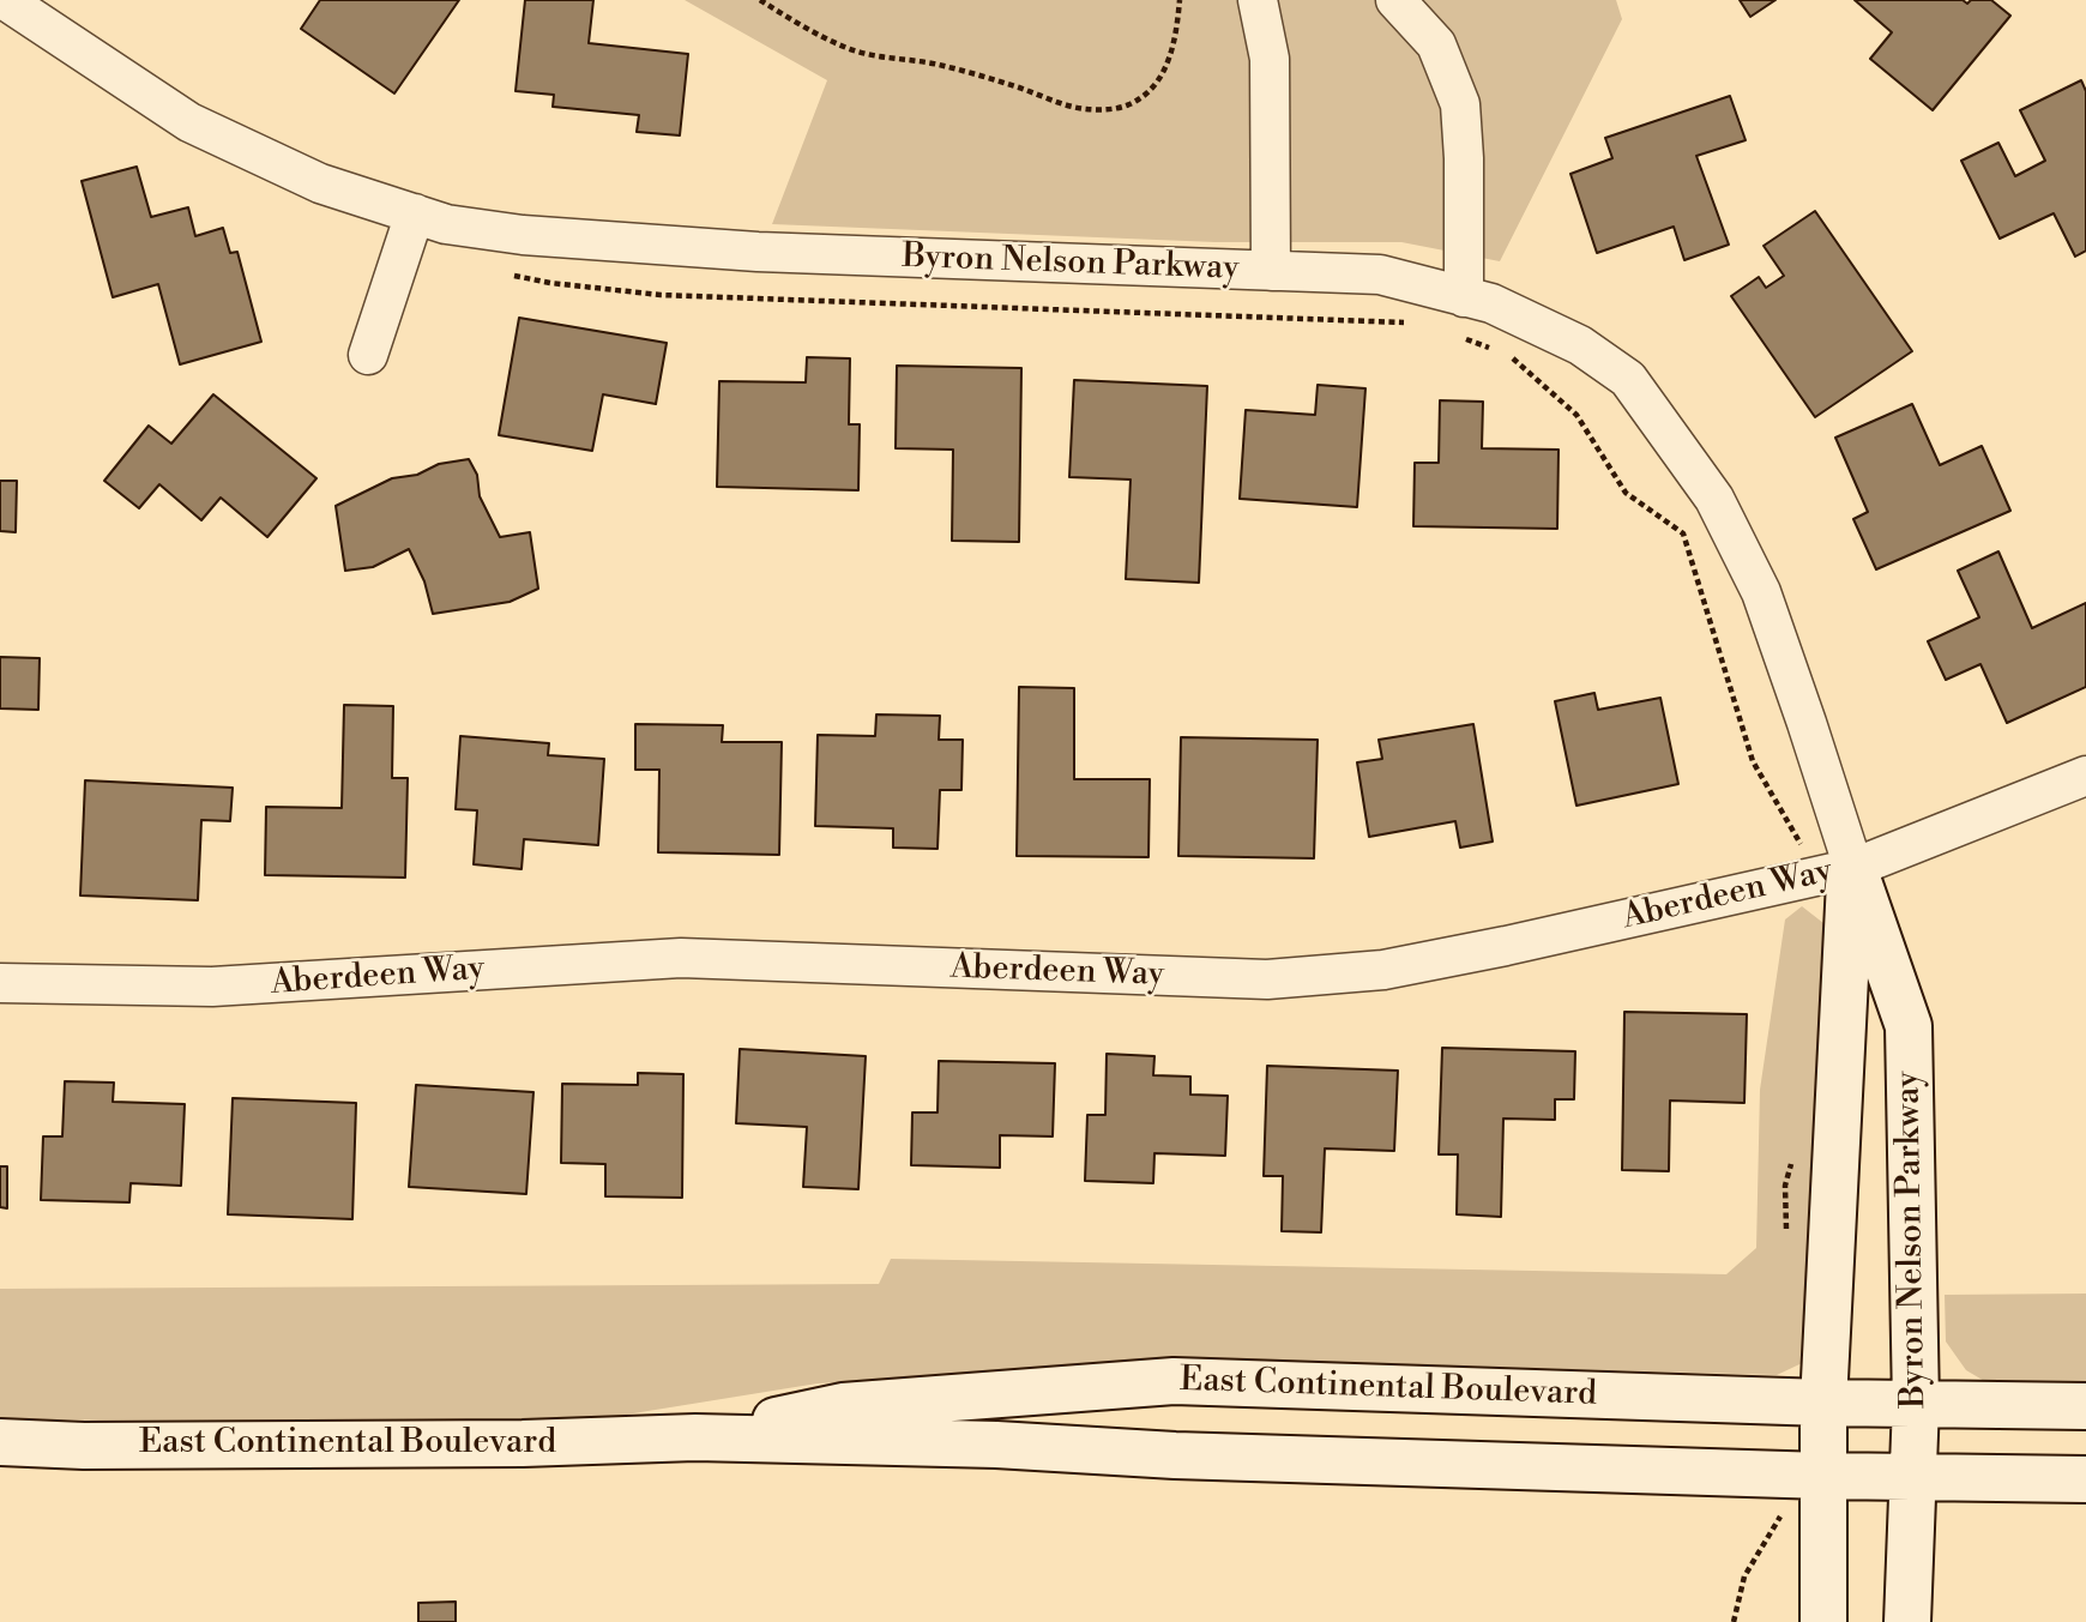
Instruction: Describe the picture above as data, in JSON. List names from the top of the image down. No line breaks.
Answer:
{"streets":{"main road":["Byron Nelson Parkway","East Continental Boulevard"],"street":["Aberdeen Way"]},"crossings":[["Byron Nelson Parkway","Aberdeen Way"],["Byron Nelson Parkway","East Continental Boulevard"]]}
